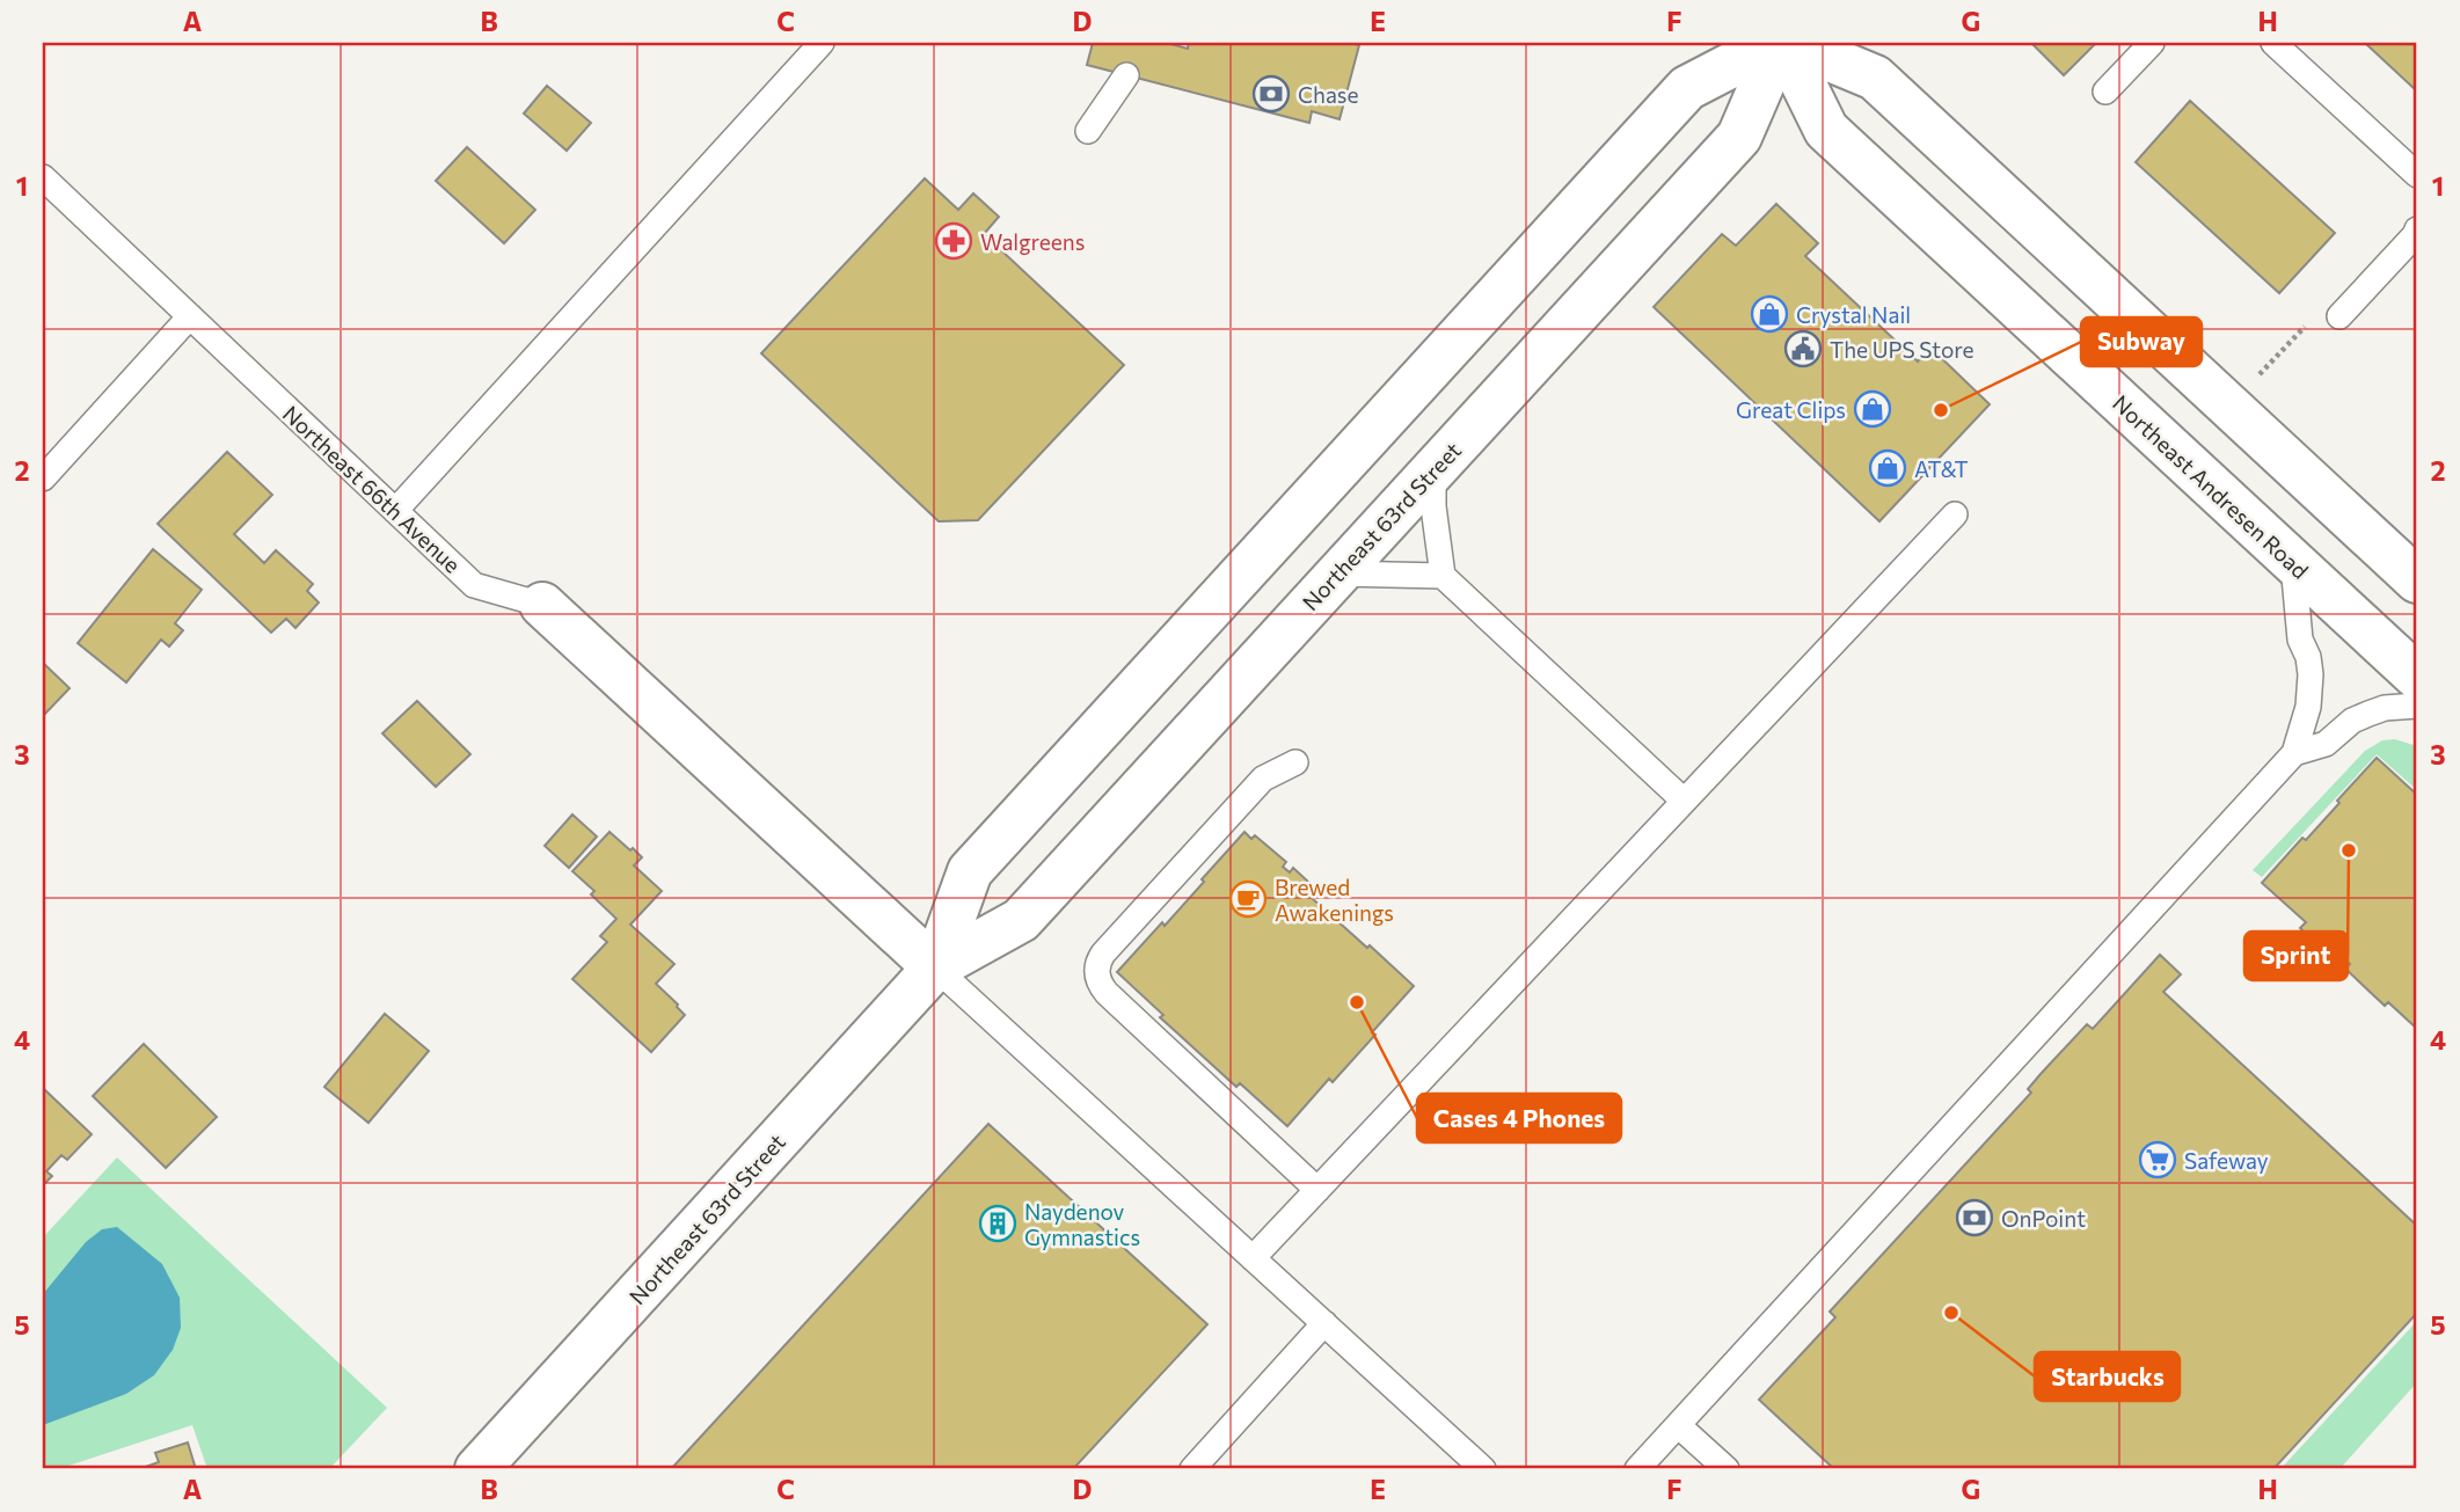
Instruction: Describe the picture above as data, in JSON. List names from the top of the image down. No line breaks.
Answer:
{"streets":{"main road":["Northeast Andresen Road","Northeast 66th Avenue","Northeast 63rd Street"]},"crossings":[["Northeast Andresen Road","Northeast 63rd Street"],["Northeast 66th Avenue","Northeast 63rd Street"]],"places":{"bank":["Chase","OnPoint"],"pharmacy":["Walgreens"],"shop":["Crystal Nail","Great Clips","AT&T"],"public building":["The UPS Store"],"other":["Subway","Sprint","Cases 4 Phones","Starbucks"],"cafe":["Brewed Awakenings"],"supermarket":["Safeway"],"building":["Naydenov Gymnastics"]},"grid":{"columns":["A","B","C","D","E","F","G","H"],"rows":["1","2","3","4","5"]}}
